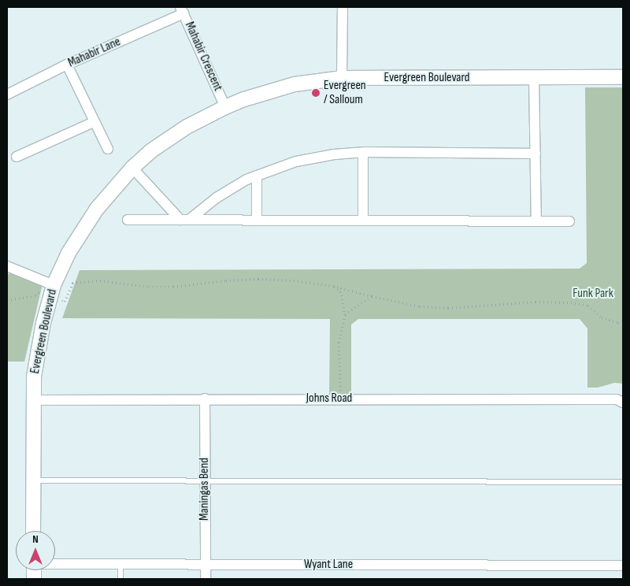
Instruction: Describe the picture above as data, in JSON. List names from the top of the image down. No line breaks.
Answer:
{"streets":{"street":["Mahabir Lane","Mahabir Crescent","Evergreen Boulevard","Johns Road","Maningas Bend","Wyant Lane"]},"crossings":[["Mahabir Lane","Mahabir Crescent"],["Mahabir Crescent","Evergreen Boulevard"],["Evergreen Boulevard","Johns Road"],["Johns Road","Maningas Bend"],["Maningas Bend","Wyant Lane"]],"parks":["Funk Park"],"places":["Evergreen / Salloum"],"north":"top"}
